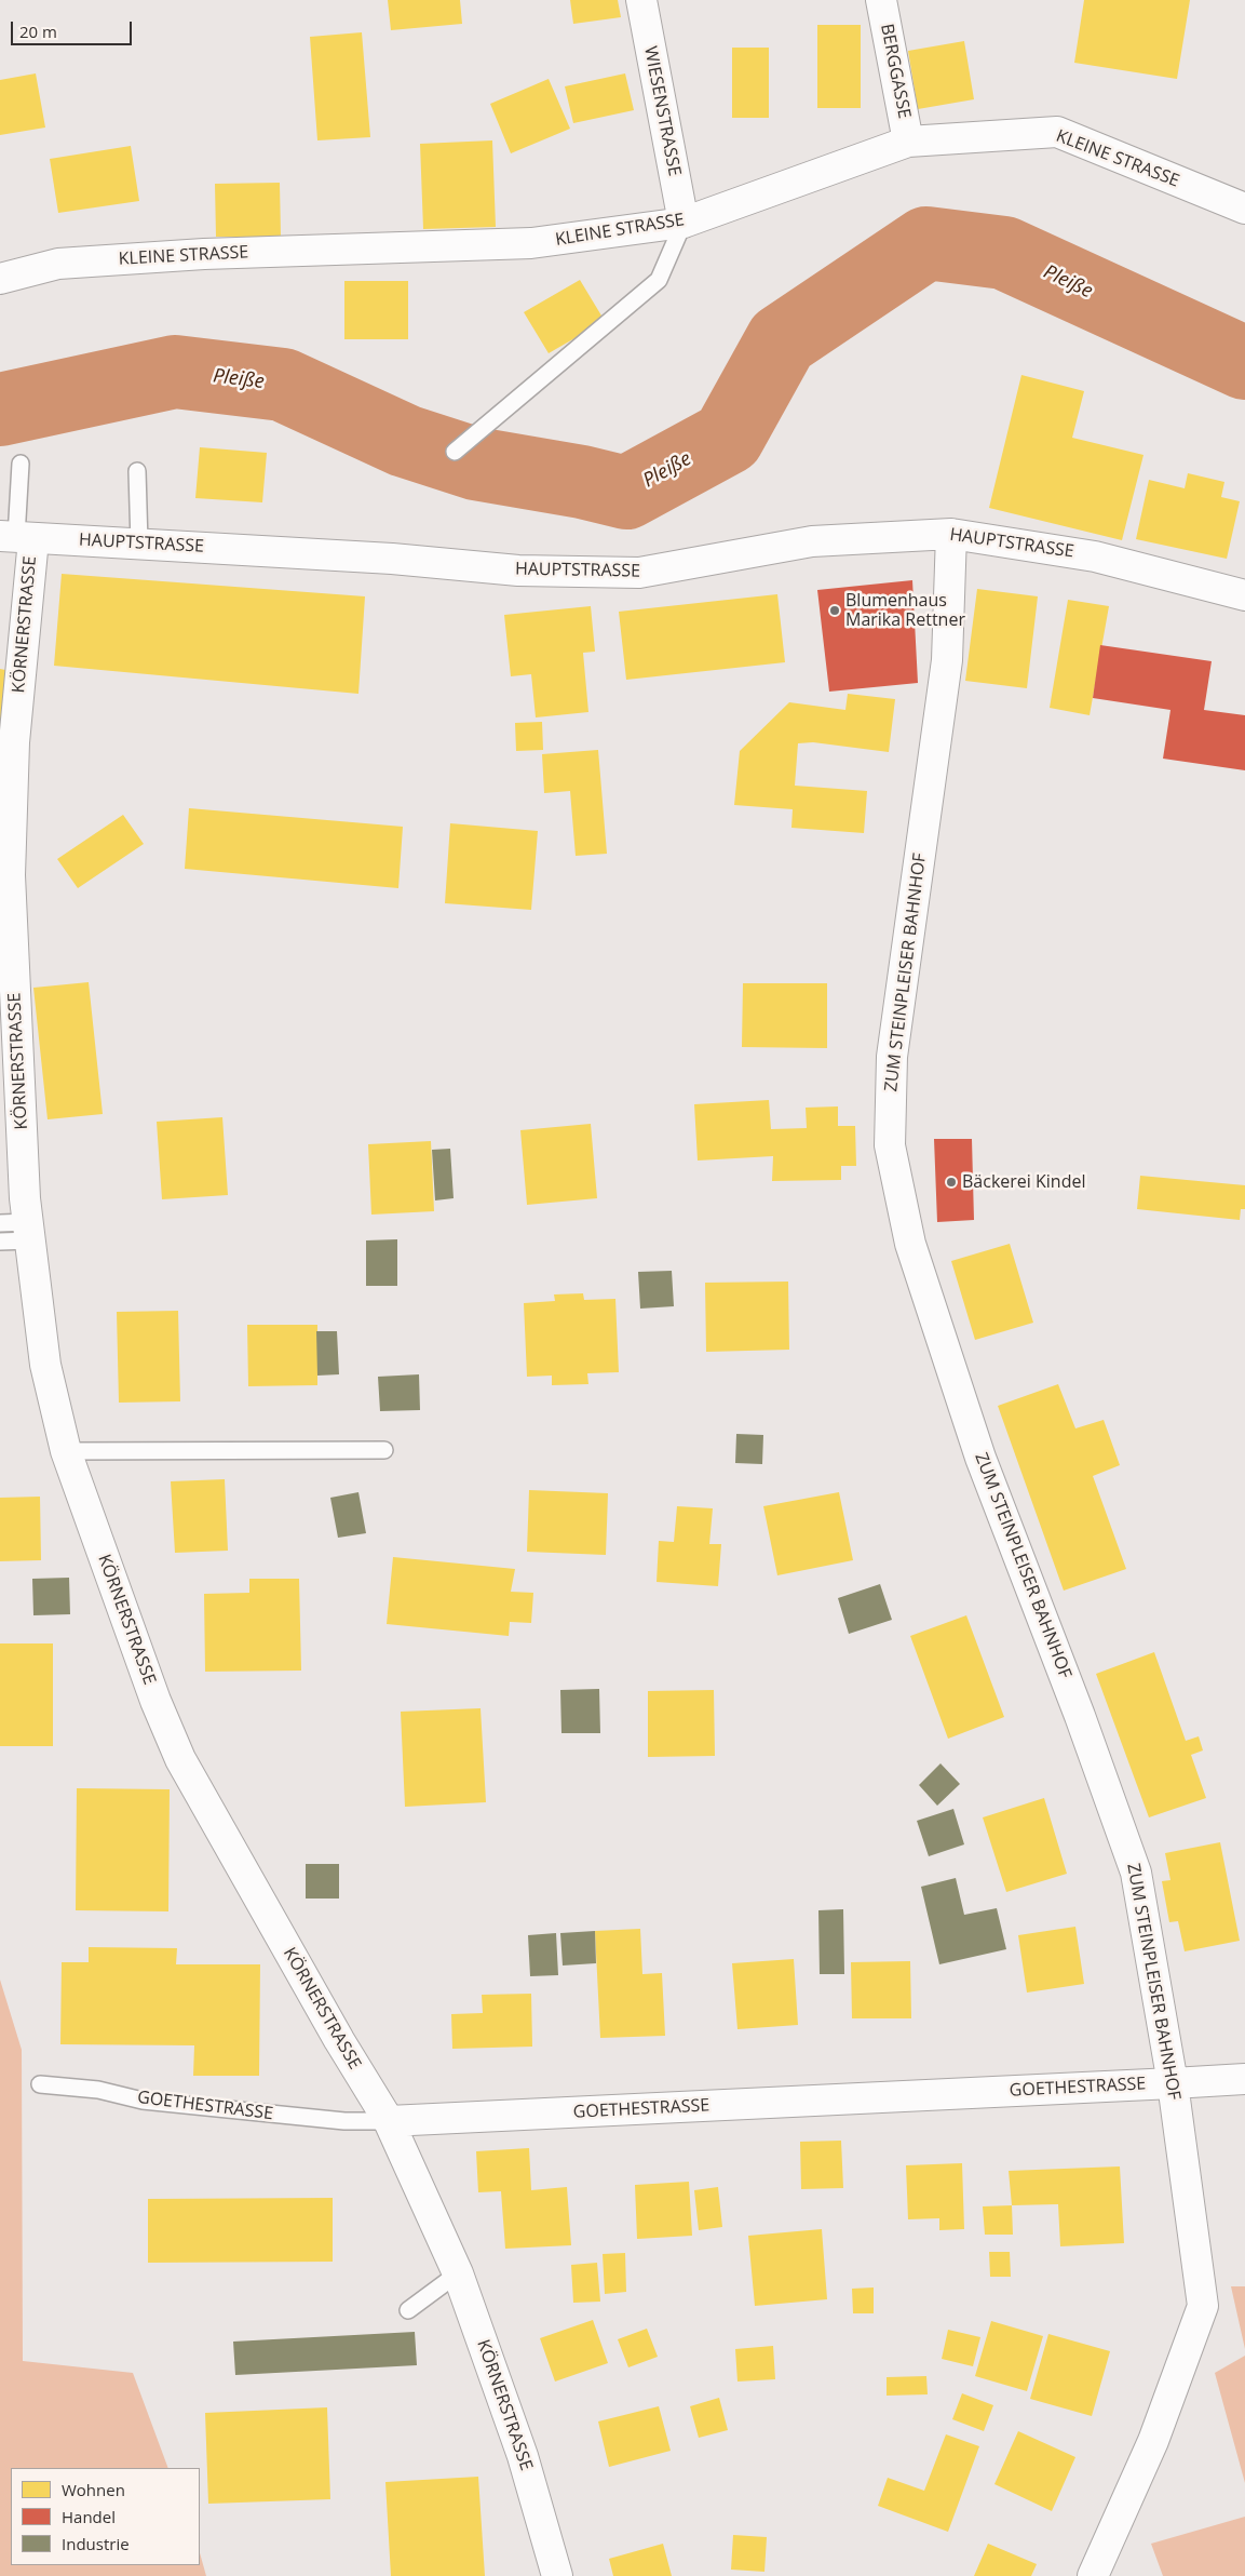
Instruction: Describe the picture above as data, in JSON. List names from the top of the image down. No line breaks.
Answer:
{"streets":{"street":["BERGGASSE","WIESENSTRASSE","KLEINE STRASSE","HAUPTSTRASSE","KÖRNERSTRASSE","ZUM STEINPLEISER BAHNHOF","GOETHESTRASSE"]},"crossings":[["BERGGASSE","KLEINE STRASSE"],["WIESENSTRASSE","KLEINE STRASSE"],["HAUPTSTRASSE","KÖRNERSTRASSE"],["HAUPTSTRASSE","ZUM STEINPLEISER BAHNHOF"],["KÖRNERSTRASSE","GOETHESTRASSE"],["ZUM STEINPLEISER BAHNHOF","GOETHESTRASSE"]],"water":["Pleiße"],"places":["Blumenhaus Marika Rettner","Bäckerei Kindel"],"legend":["Wohnen","Handel","Industrie"],"scale_bar":"20 m"}
